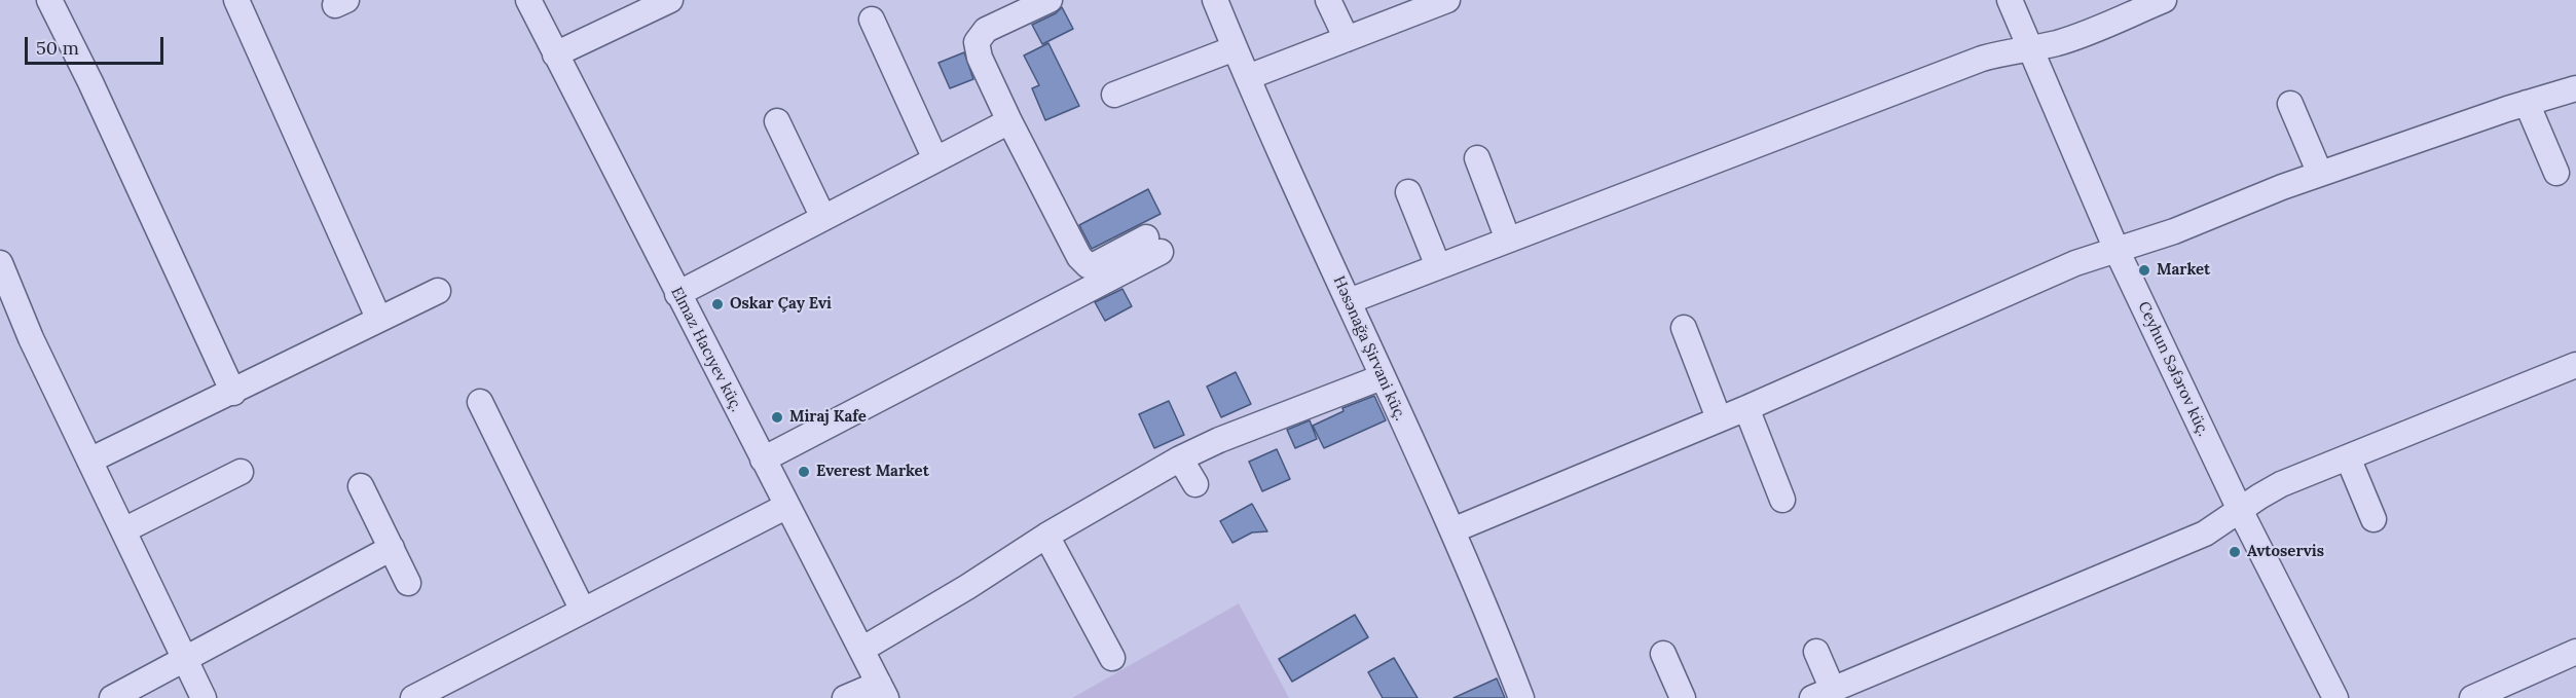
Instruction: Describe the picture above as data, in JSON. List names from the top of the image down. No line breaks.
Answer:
{"streets":{"street":["Həsənağa Şirvani küç.","Elmaz Hacıyev küç.","Ceyhun Səfərov küç."]},"places":["Market","Oskar Çay Evi","Miraj Kafe","Everest Market","Avtoservis"],"scale_bar":"50 m"}
